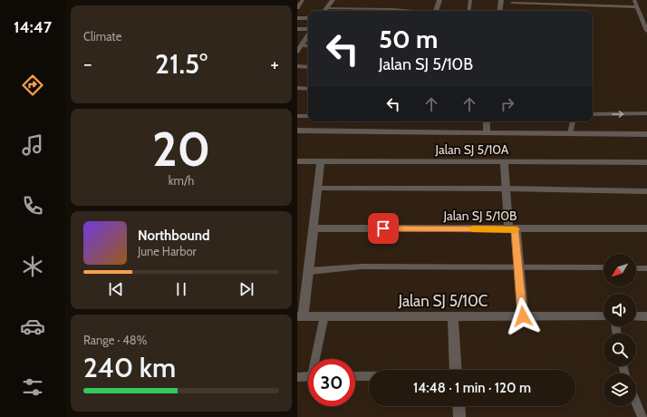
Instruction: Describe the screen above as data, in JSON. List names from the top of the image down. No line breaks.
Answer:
{"streets":{"street":["Jalan SJ 5/10A","Jalan SJ 5/10B","Jalan SJ 5/10C"]},"north":"bottom left","page":{"tabs":"14:47","tile":["Climate",["20","km/h"],["Range · 48%","240 km"]],"turn":["50 m","Jalan SJ 5/10B"],"heat":["−","21.5°","+"],"song":["Northbound","June Harbor"],"limit":"30","trip":"14:48 · 1 min · 120 m"}}
